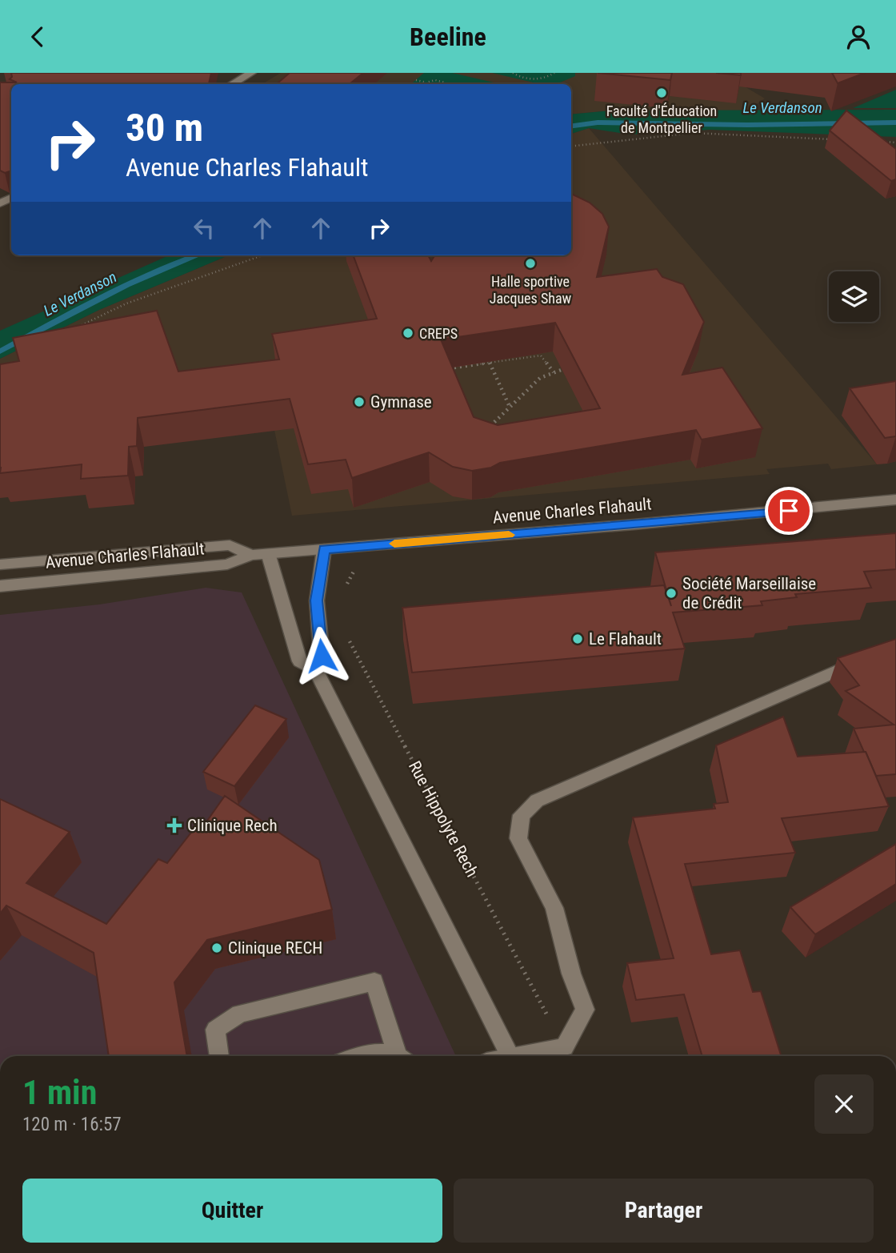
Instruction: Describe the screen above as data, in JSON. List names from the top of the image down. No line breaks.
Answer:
{"streets":{"main road":["Avenue Charles Flahault"],"path":["Rue Hippolyte Rech"]},"water":["Le Verdanson"],"places":{"other":["Faculté d'Éducation de Montpellier","Halle sportive Jacques Shaw","CREPS","Gymnase","Société Marseillaise de Crédit","Le Flahault","Clinique RECH"],"health":["Clinique Rech"]},"page":{"header":"Beeline","turn":["30 m","Avenue Charles Flahault"],"heading":["1 min","120 m · 16:57"],"buttons":["Quitter","Partager"]}}
